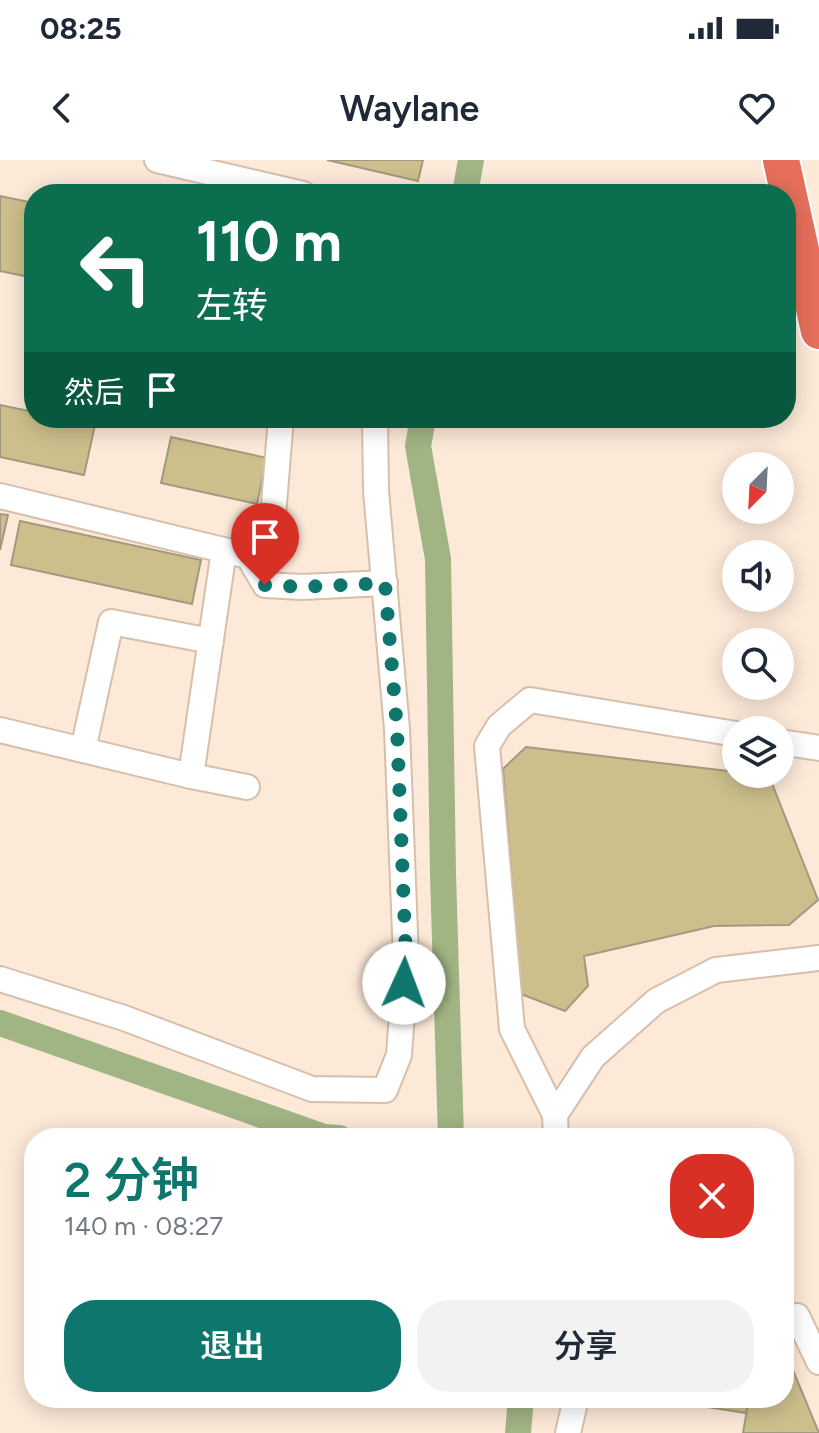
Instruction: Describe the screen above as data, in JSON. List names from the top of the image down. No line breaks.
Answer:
{"north":"bottom left","page":{"status":"08:25","header":"Waylane","turn":["110 m","左转"],"then":"然后","heading":["2 分钟","140 m · 08:27"],"buttons":["退出","分享"]}}
